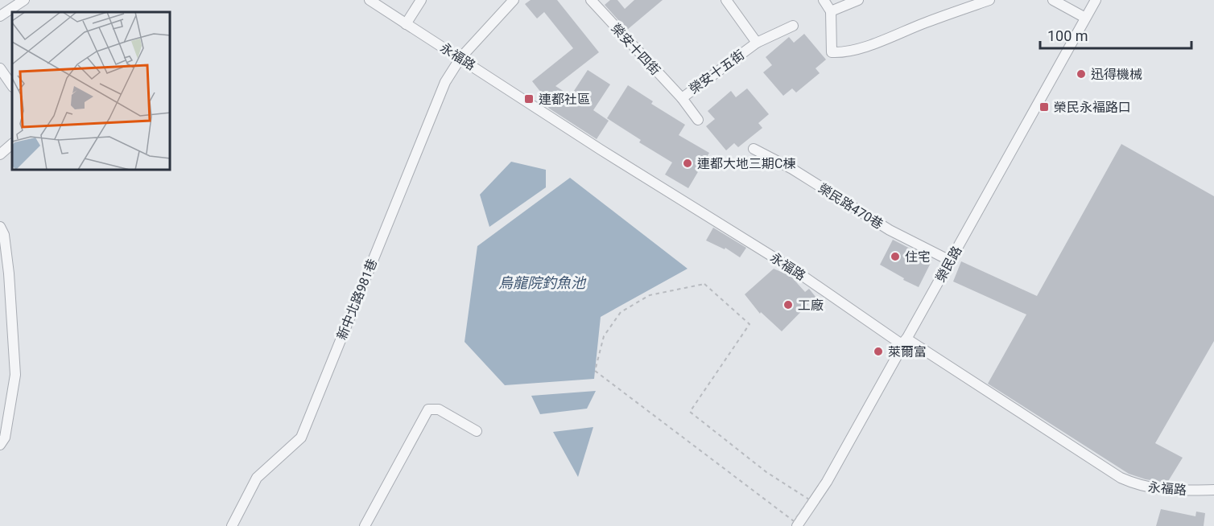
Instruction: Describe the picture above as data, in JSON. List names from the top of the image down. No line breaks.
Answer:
{"streets":{"street":["榮安十四街","永福路","榮安十五街","榮民路470巷","榮民路","新中北路981巷"]},"crossings":[["榮安十四街","榮安十五街"],["永福路","榮民路"],["永福路","新中北路981巷"],["榮民路470巷","榮民路"]],"water":["烏龍院釣魚池"],"places":{"other":["迅得機械","連都大地三期C棟","住宅","工廠","萊爾富"],"transit":["連都社區","榮民永褔路口"]},"scale_bar":"100 m"}
